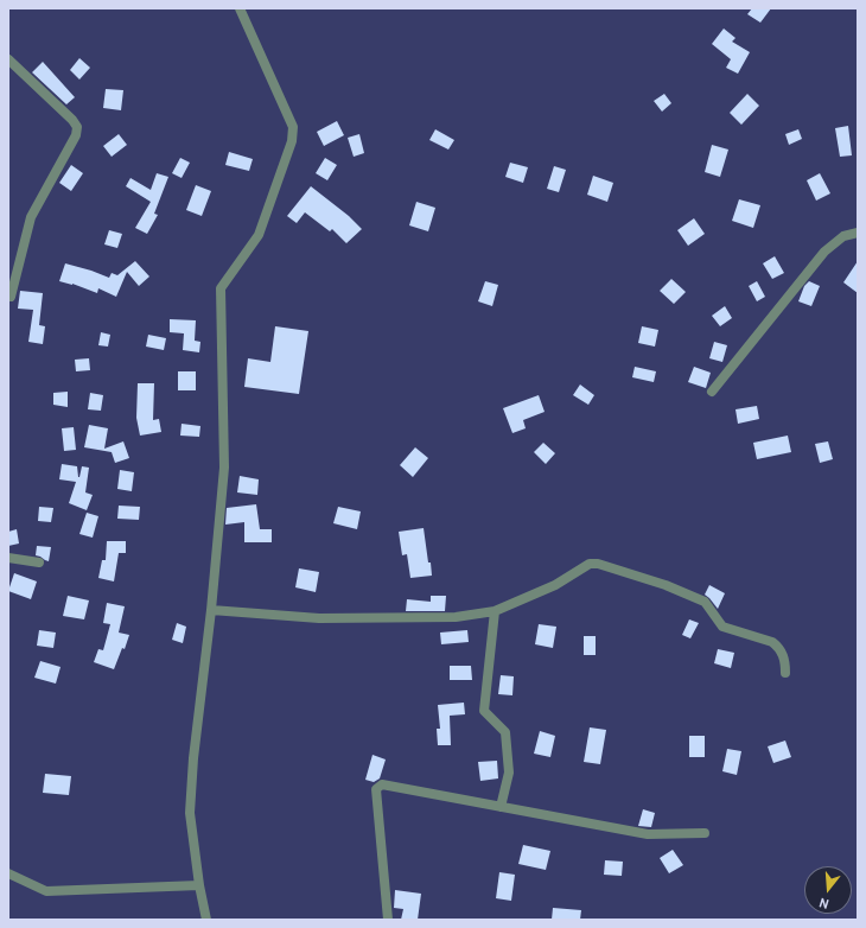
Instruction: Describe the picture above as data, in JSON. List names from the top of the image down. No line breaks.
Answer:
{"north":"bottom"}
